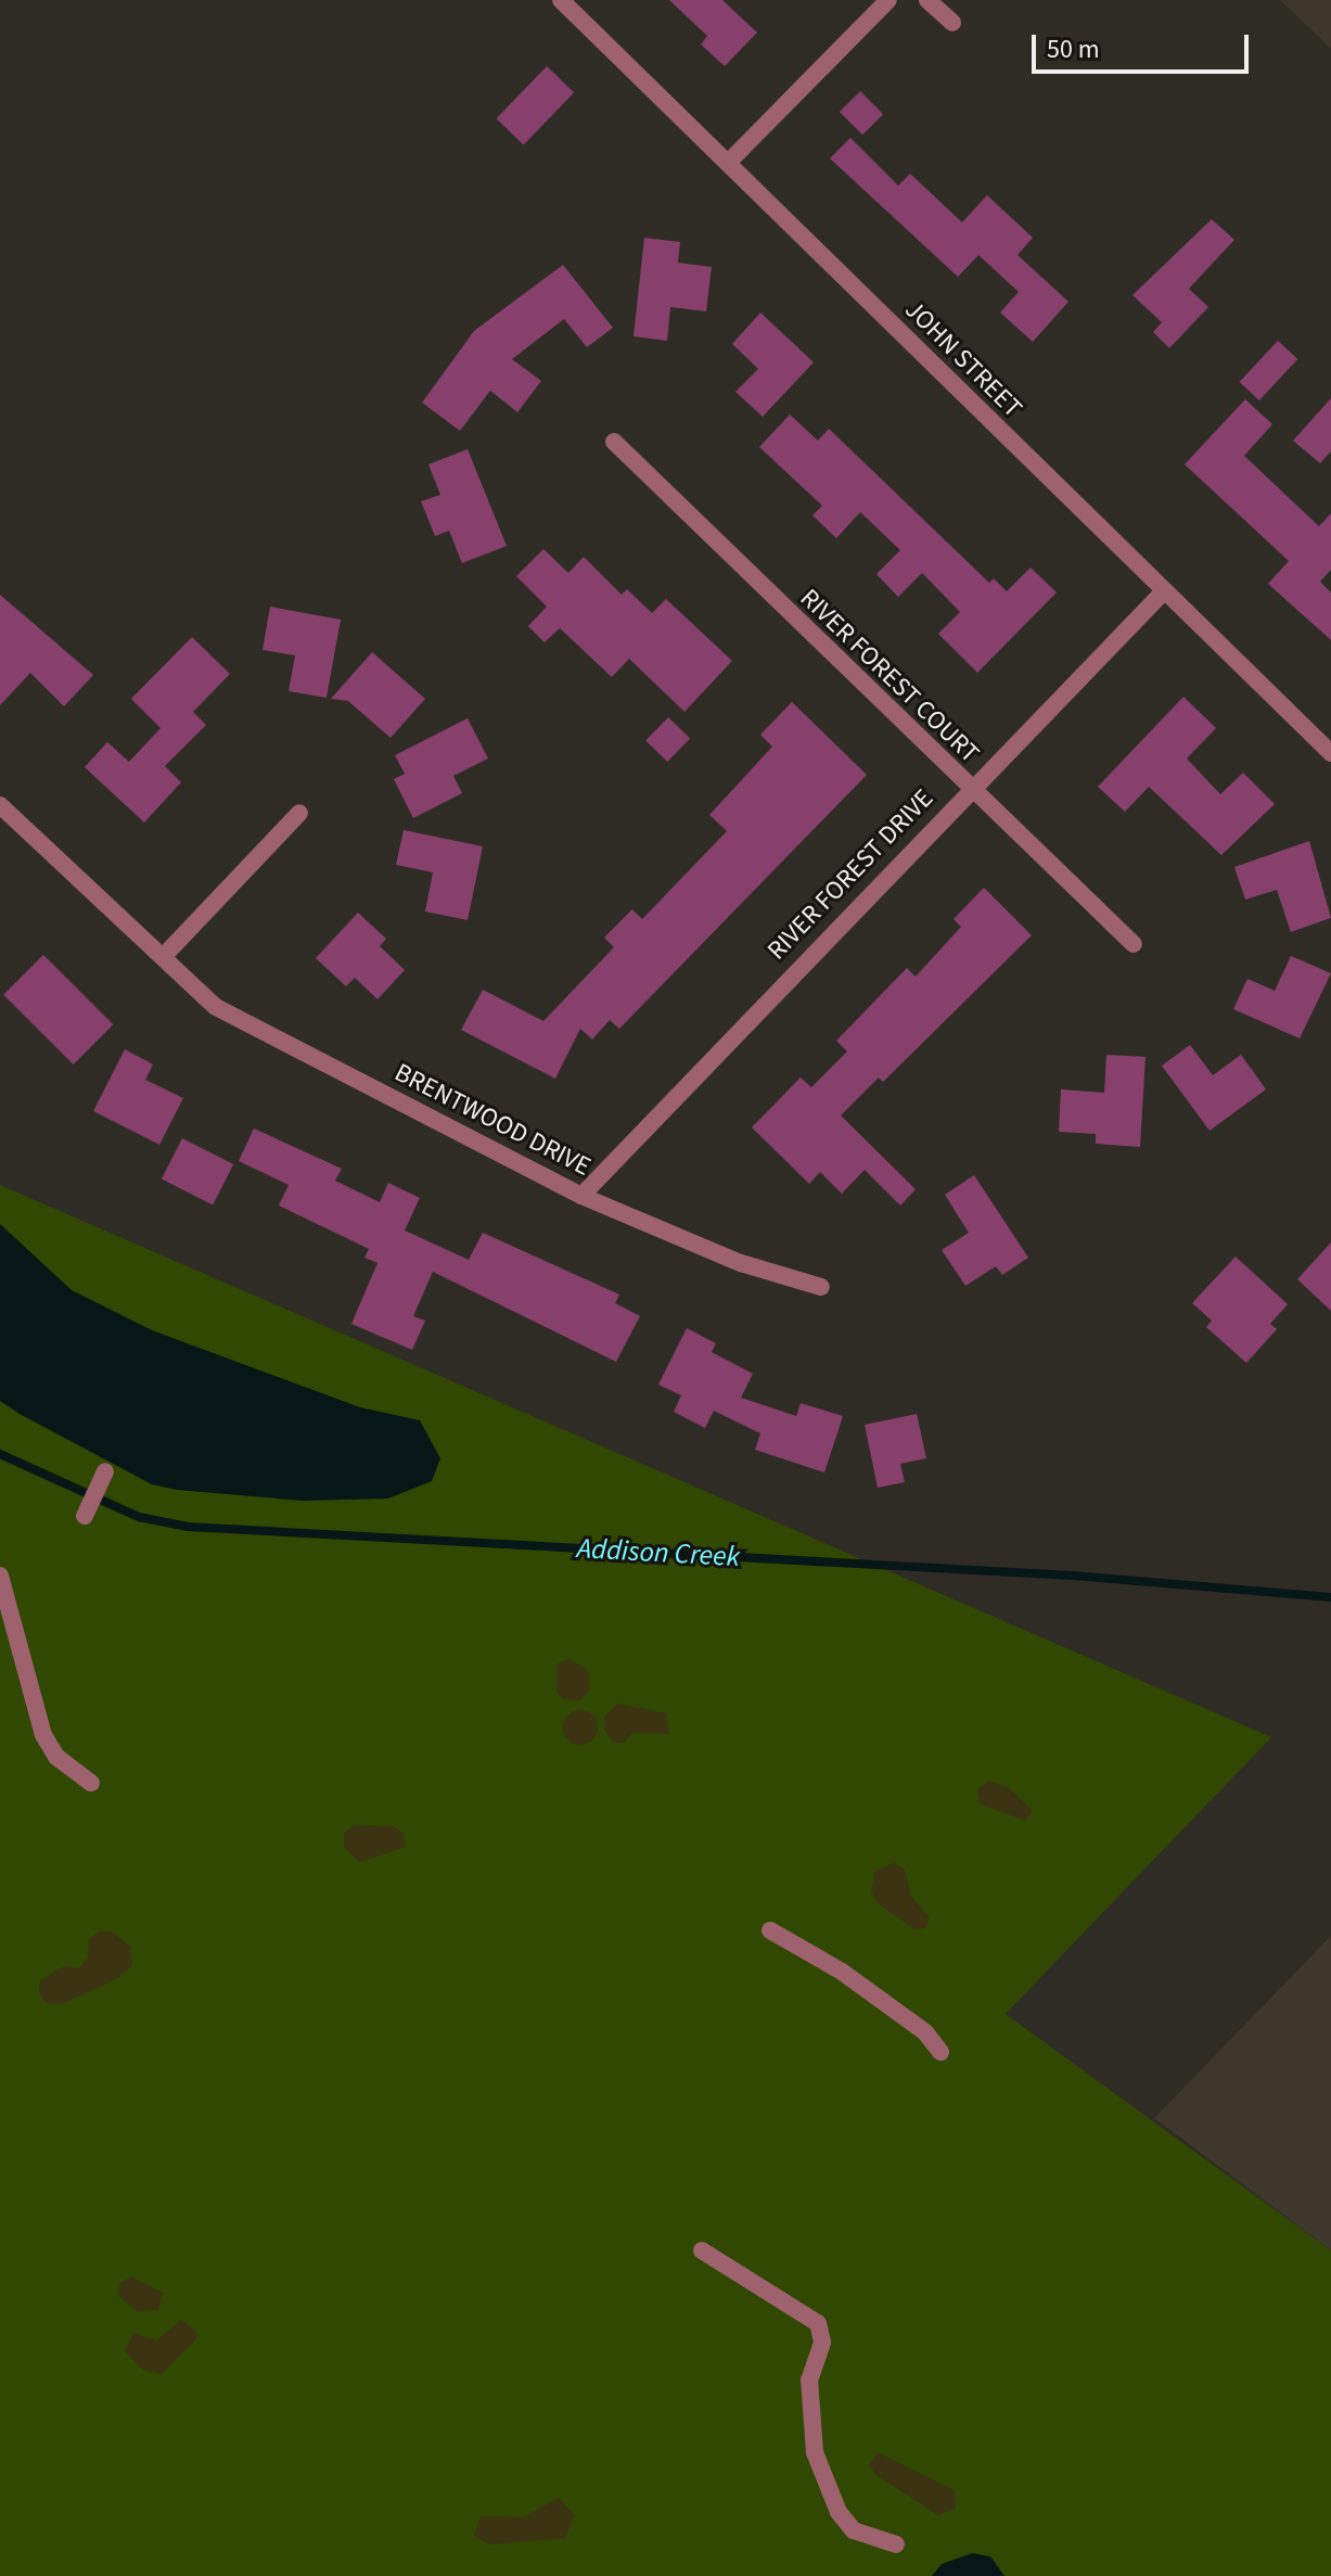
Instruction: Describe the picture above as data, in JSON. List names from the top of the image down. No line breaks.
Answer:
{"streets":{"street":["JOHN STREET","RIVER FOREST COURT","RIVER FOREST DRIVE","BRENTWOOD DRIVE"]},"crossings":[["JOHN STREET","RIVER FOREST DRIVE"],["RIVER FOREST COURT","RIVER FOREST DRIVE"],["RIVER FOREST DRIVE","BRENTWOOD DRIVE"]],"water":["Addison Creek"],"scale_bar":"50 m"}
